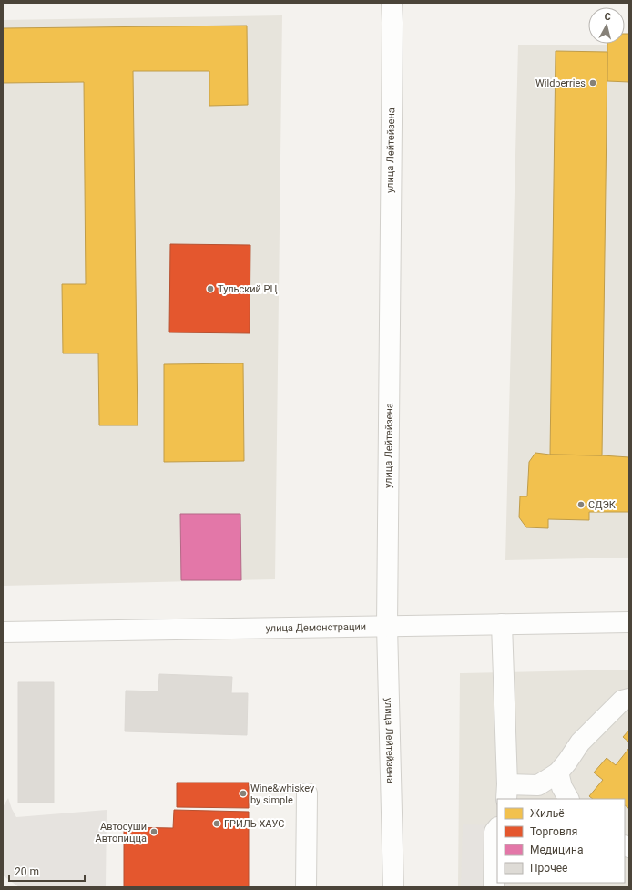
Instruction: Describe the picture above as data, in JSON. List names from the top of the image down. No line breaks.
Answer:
{"streets":{"street":["улица Лейтейзена","улица Демонстрации"]},"crossings":[["улица Лейтейзена","улица Демонстрации"]],"places":["Wildberries","Тульский РЦ","СДЭК","Wine&whiskey by simple","ГРИЛЬ ХАУС","Автосуши Автопицца"],"legend":["Жильё","Торговля","Медицина","Прочее"],"scale_bar":"20 m","north":"top"}
